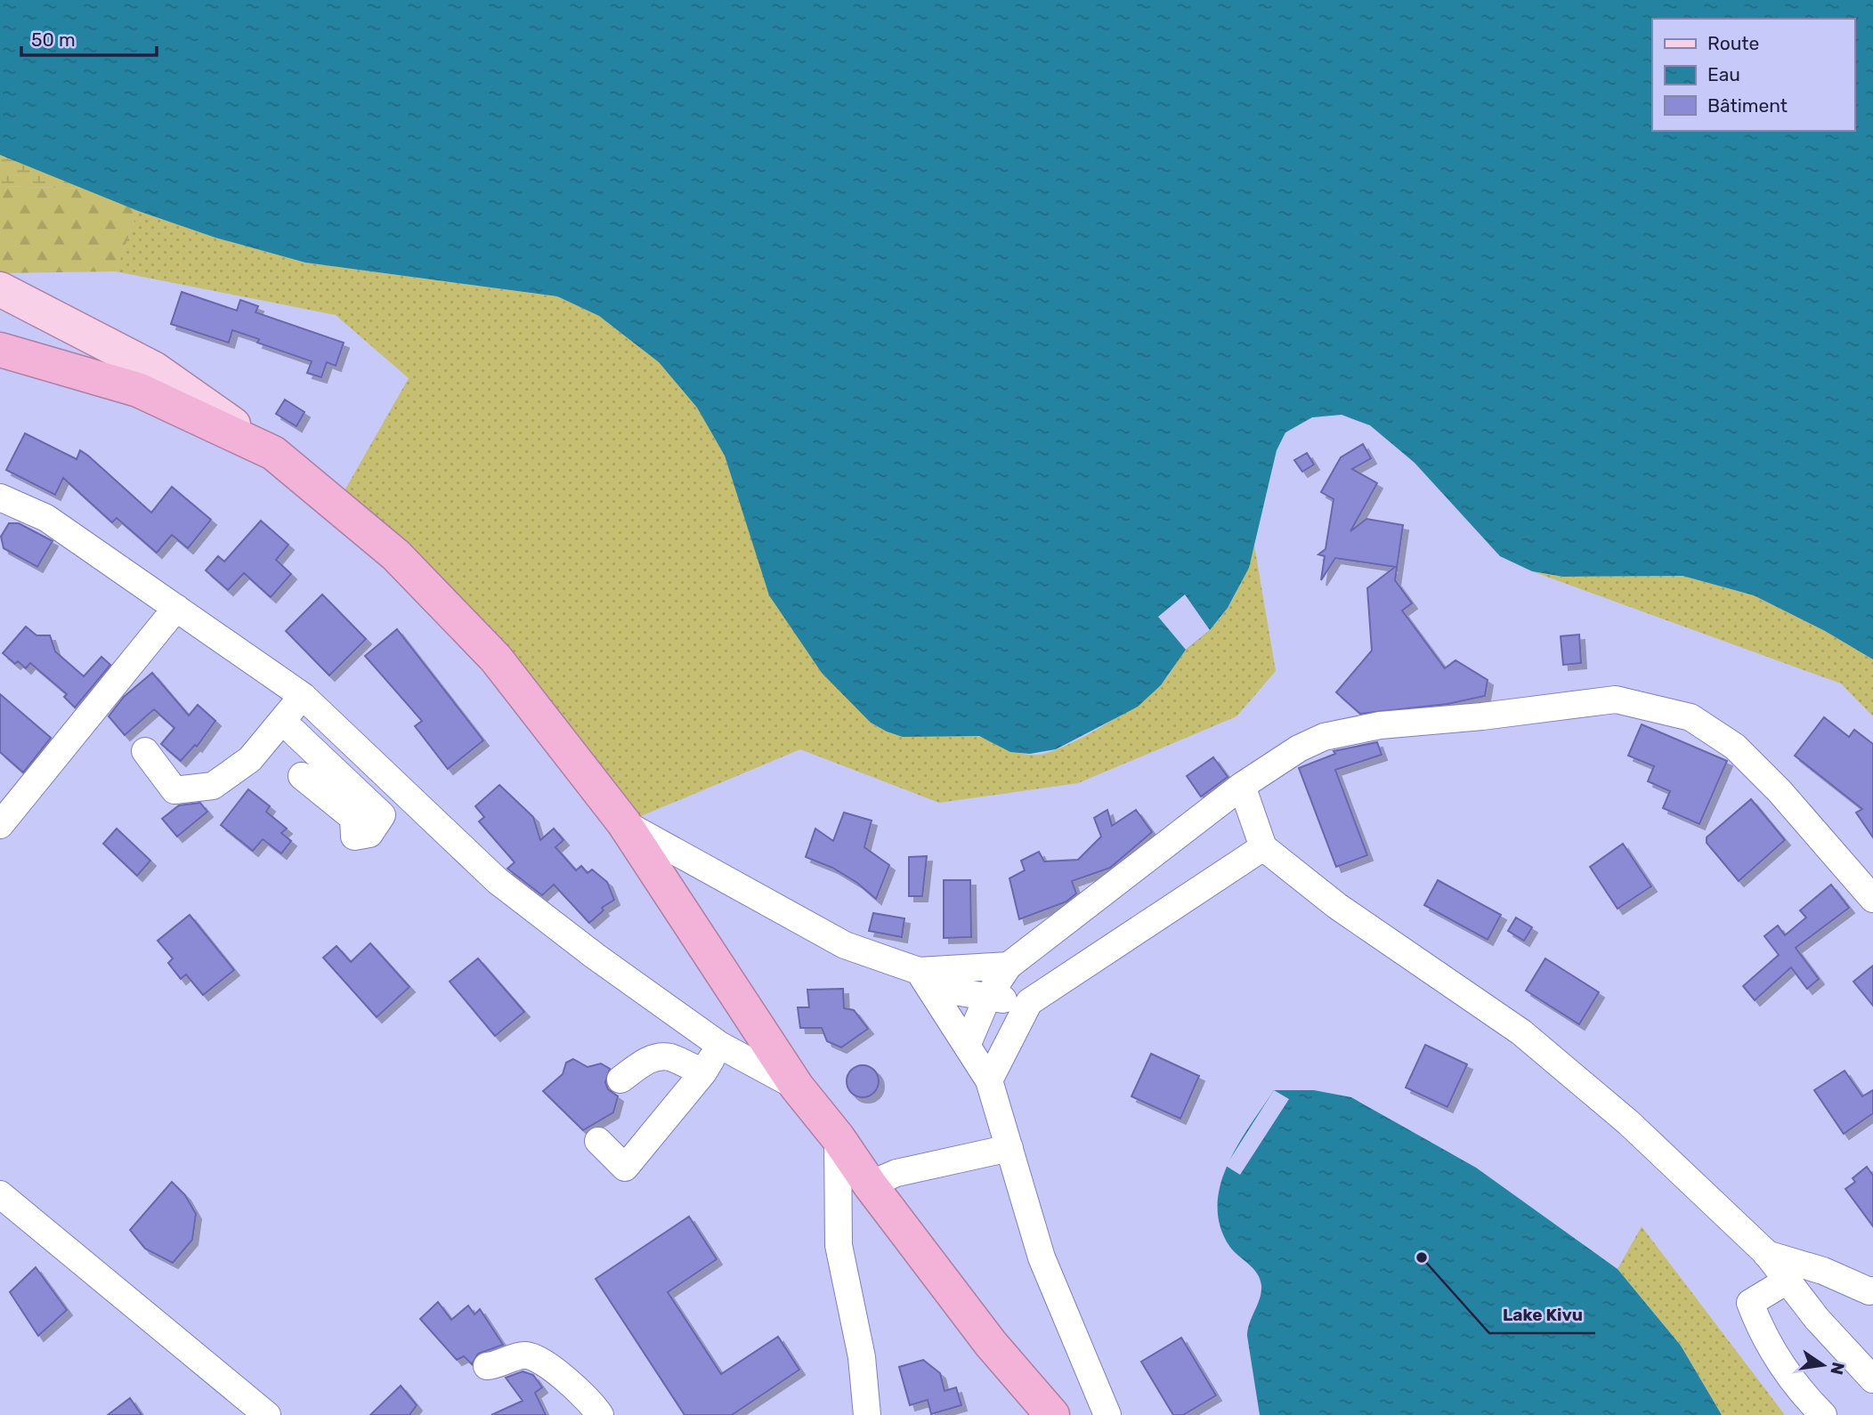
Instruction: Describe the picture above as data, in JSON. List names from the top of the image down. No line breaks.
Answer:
{"places":["Lake Kivu"],"legend":["Route","Eau","Bâtiment"],"scale_bar":"50 m","north":"right"}
